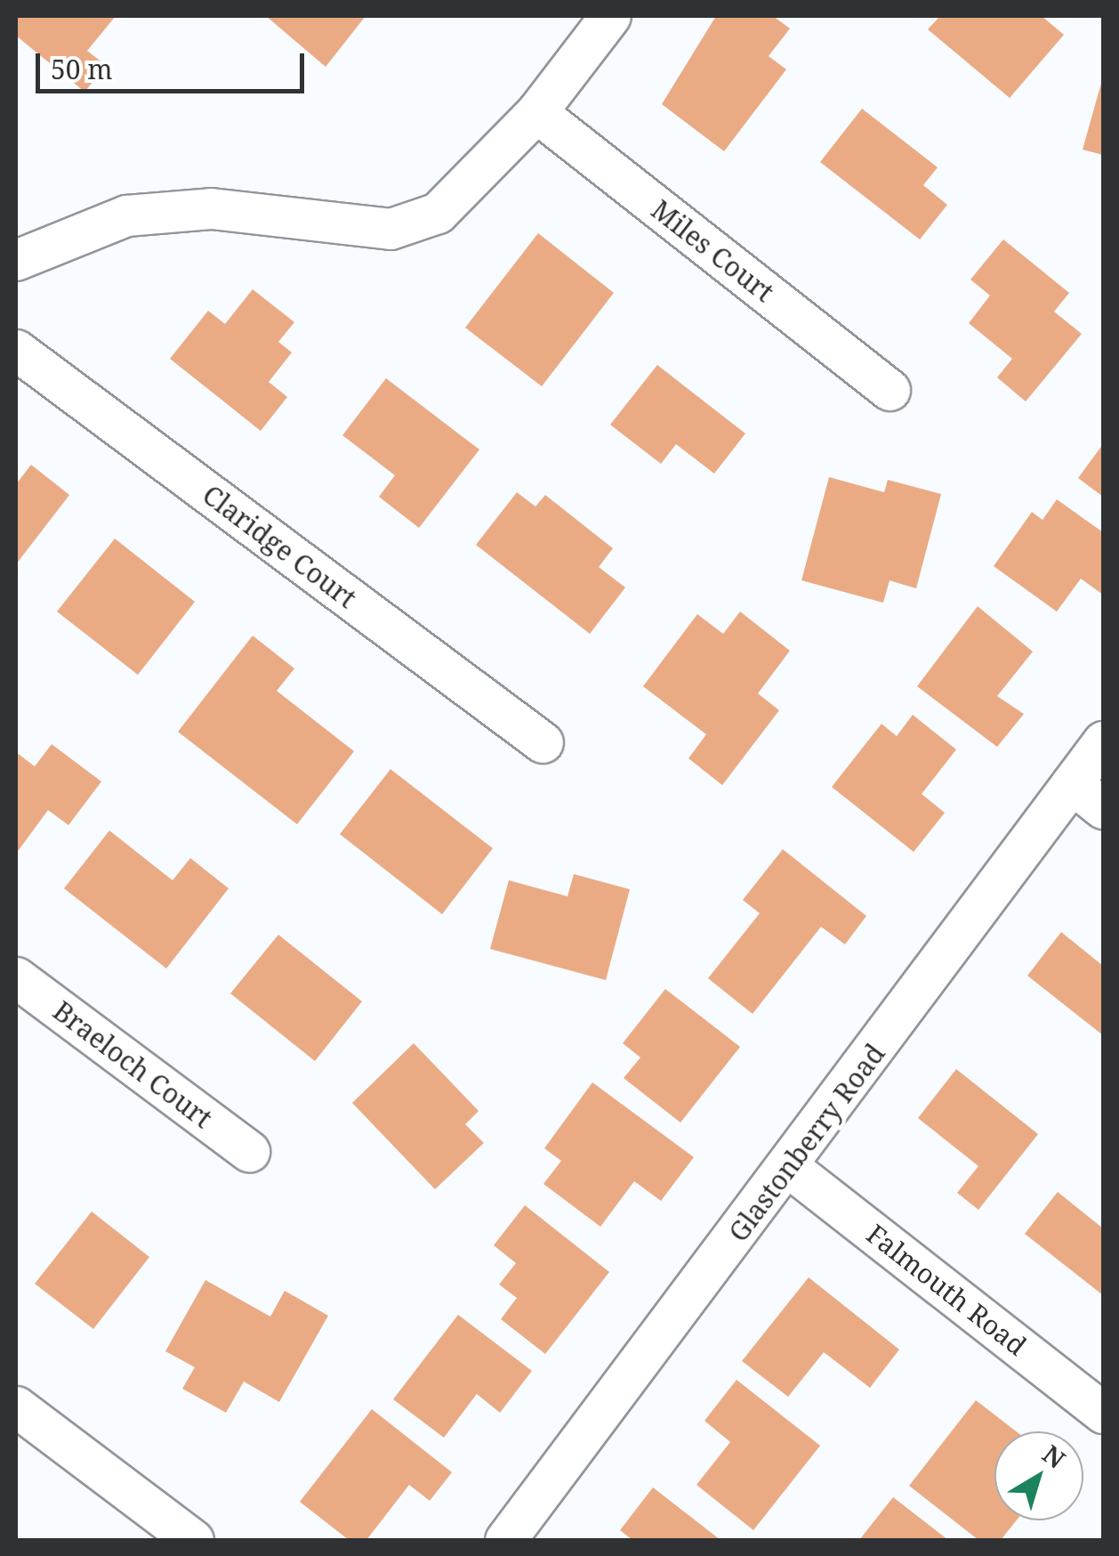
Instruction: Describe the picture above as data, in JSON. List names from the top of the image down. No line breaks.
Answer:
{"streets":{"street":["Miles Court","Claridge Court","Braeloch Court","Glastonberry Road","Falmouth Road"]},"crossings":[["Glastonberry Road","Falmouth Road"]],"scale_bar":"50 m","north":"top right"}
